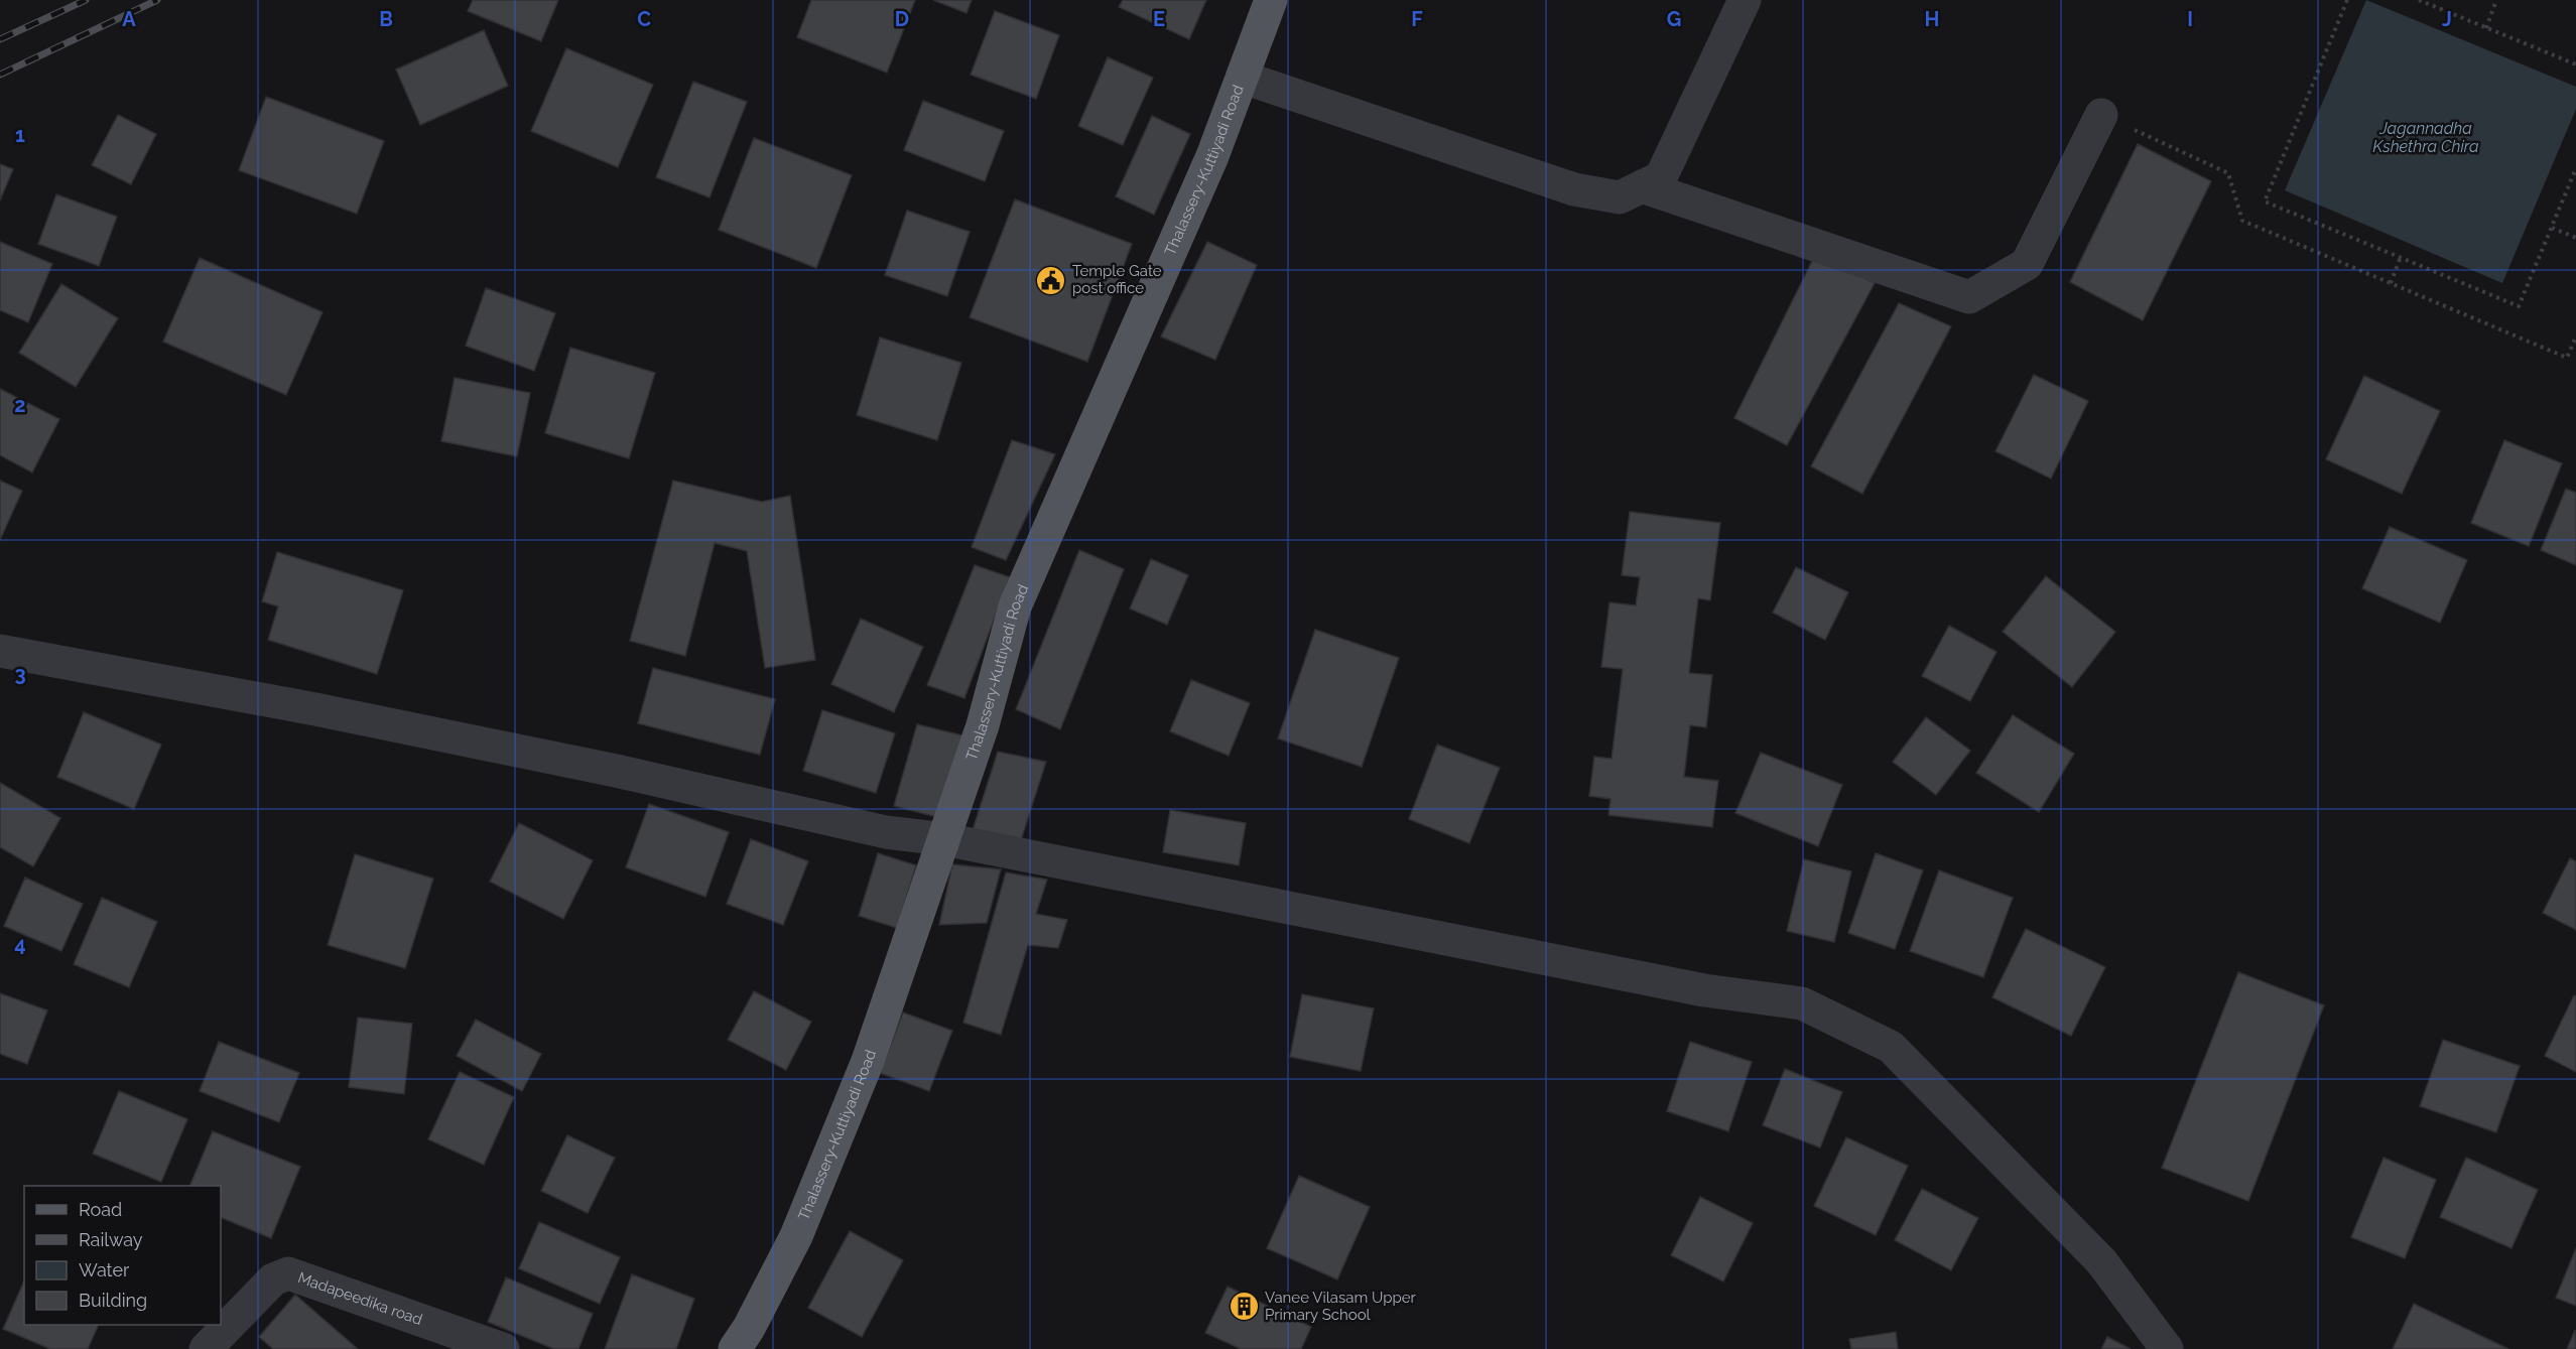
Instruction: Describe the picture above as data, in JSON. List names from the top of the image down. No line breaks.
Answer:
{"streets":{"main road":["Thalassery-Kuttiyadi Road"],"street":["Madapeedika road"]},"water":["Jagannadha Kshethra Chira"],"places":{"public building":["Temple Gate post office"],"building":["Vanee Vilasam Upper Primary School"]},"legend":["Road","Railway","Water","Building"],"grid":{"columns":["A","B","C","D","E","F","G","H","I","J"],"rows":["1","2","3","4"]}}
